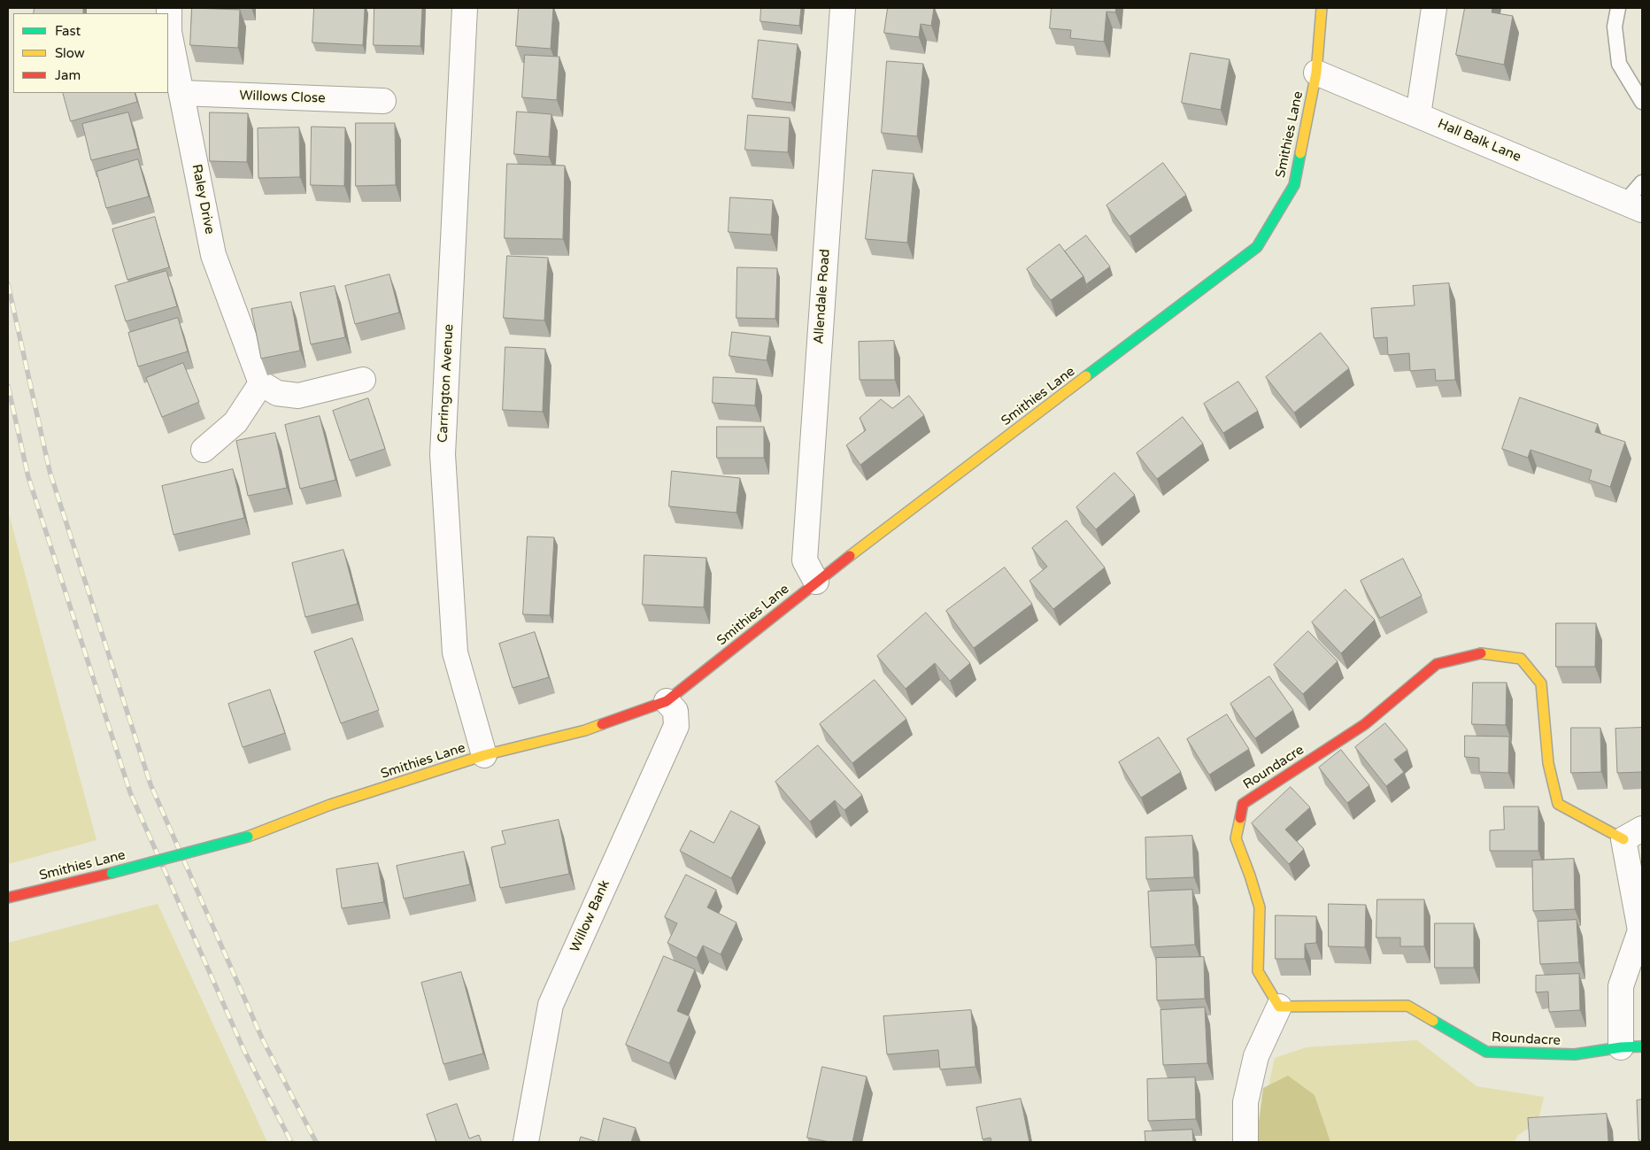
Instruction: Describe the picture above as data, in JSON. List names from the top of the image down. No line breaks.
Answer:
{"streets":{"street":["Willows Close","Smithies Lane","Hall Balk Lane","Raley Drive","Allendale Road","Carrington Avenue","Roundacre","Willow Bank"]},"crossings":[["Willows Close","Raley Drive"],["Smithies Lane","Hall Balk Lane"],["Smithies Lane","Allendale Road"],["Smithies Lane","Carrington Avenue"],["Smithies Lane","Willow Bank"]],"legend":["Fast","Slow","Jam"]}
